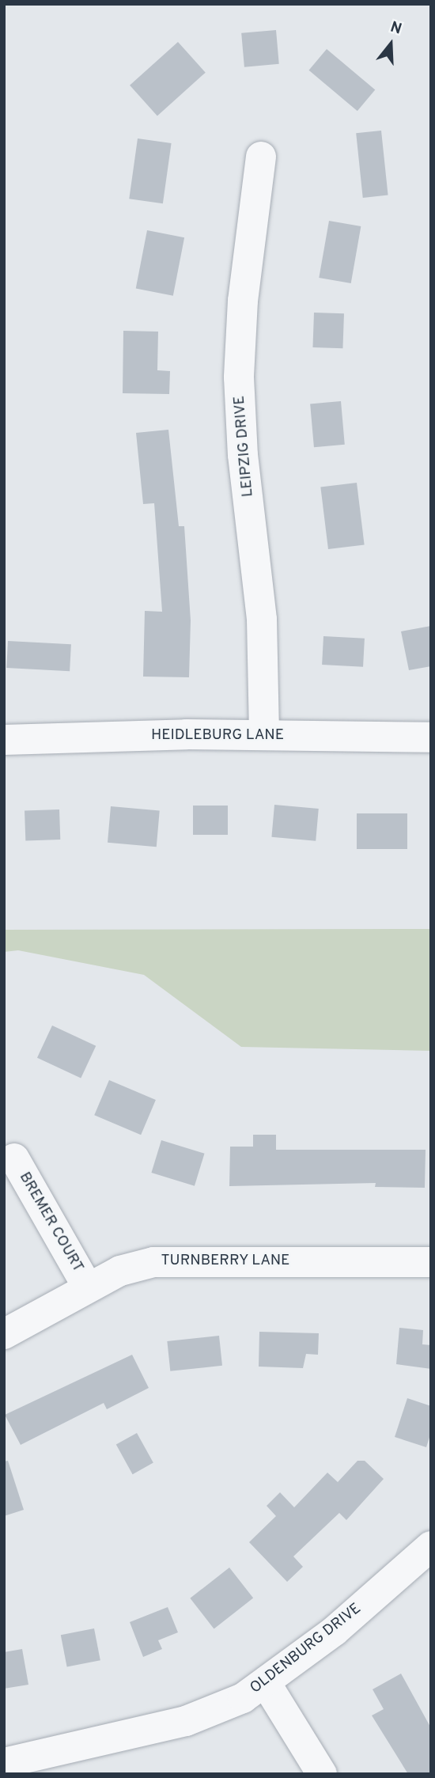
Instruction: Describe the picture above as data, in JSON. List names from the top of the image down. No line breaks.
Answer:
{"streets":{"street":["LEIPZIG DRIVE","HEIDLEBURG LANE","BREMER COURT","TURNBERRY LANE","OLDENBURG DRIVE"]},"crossings":[["LEIPZIG DRIVE","HEIDLEBURG LANE"],["BREMER COURT","TURNBERRY LANE"]],"north":"top"}
